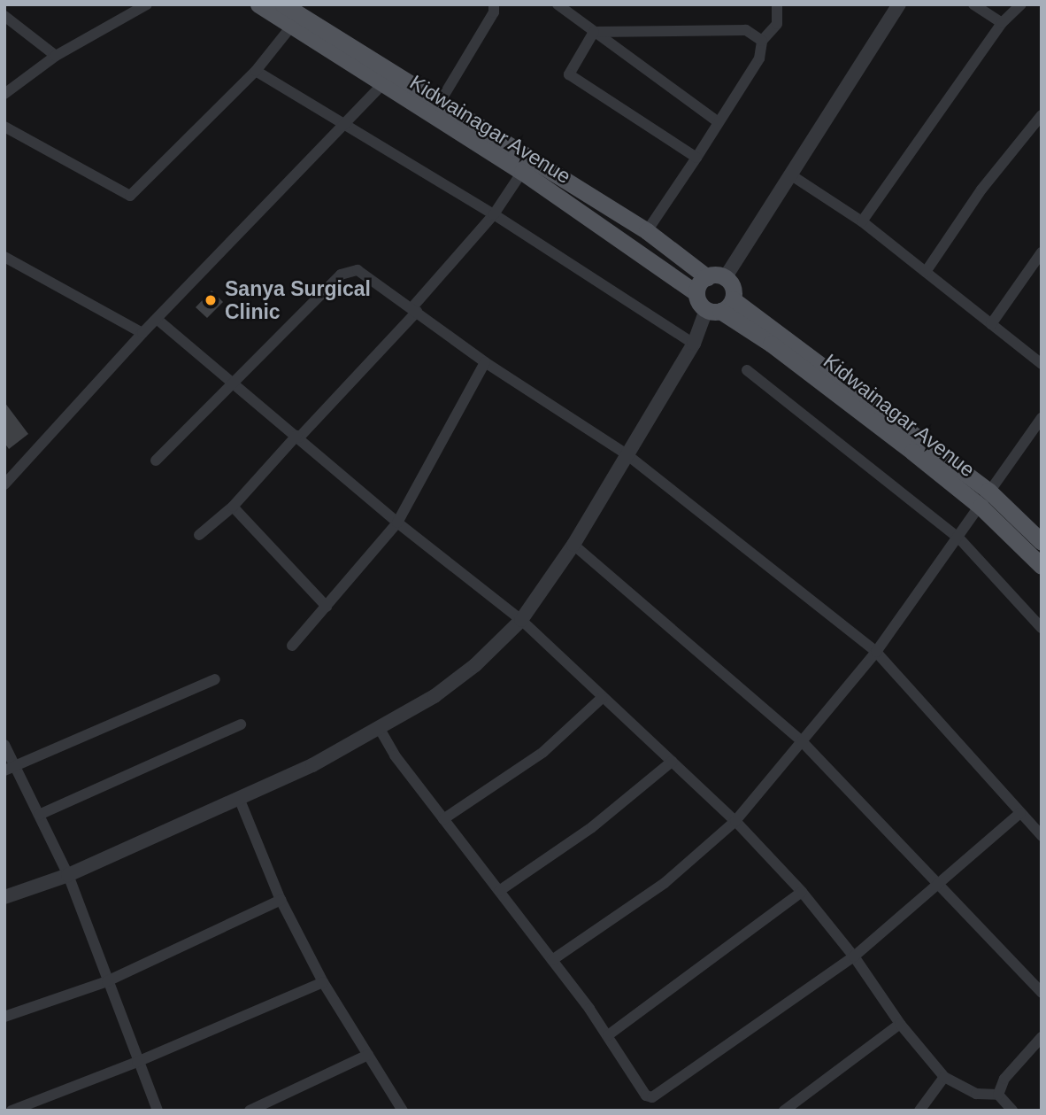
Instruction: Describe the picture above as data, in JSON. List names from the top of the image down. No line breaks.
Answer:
{"streets":{"main road":["Kidwainagar Avenue"]},"places":["Sanya Surgical Clinic"]}
